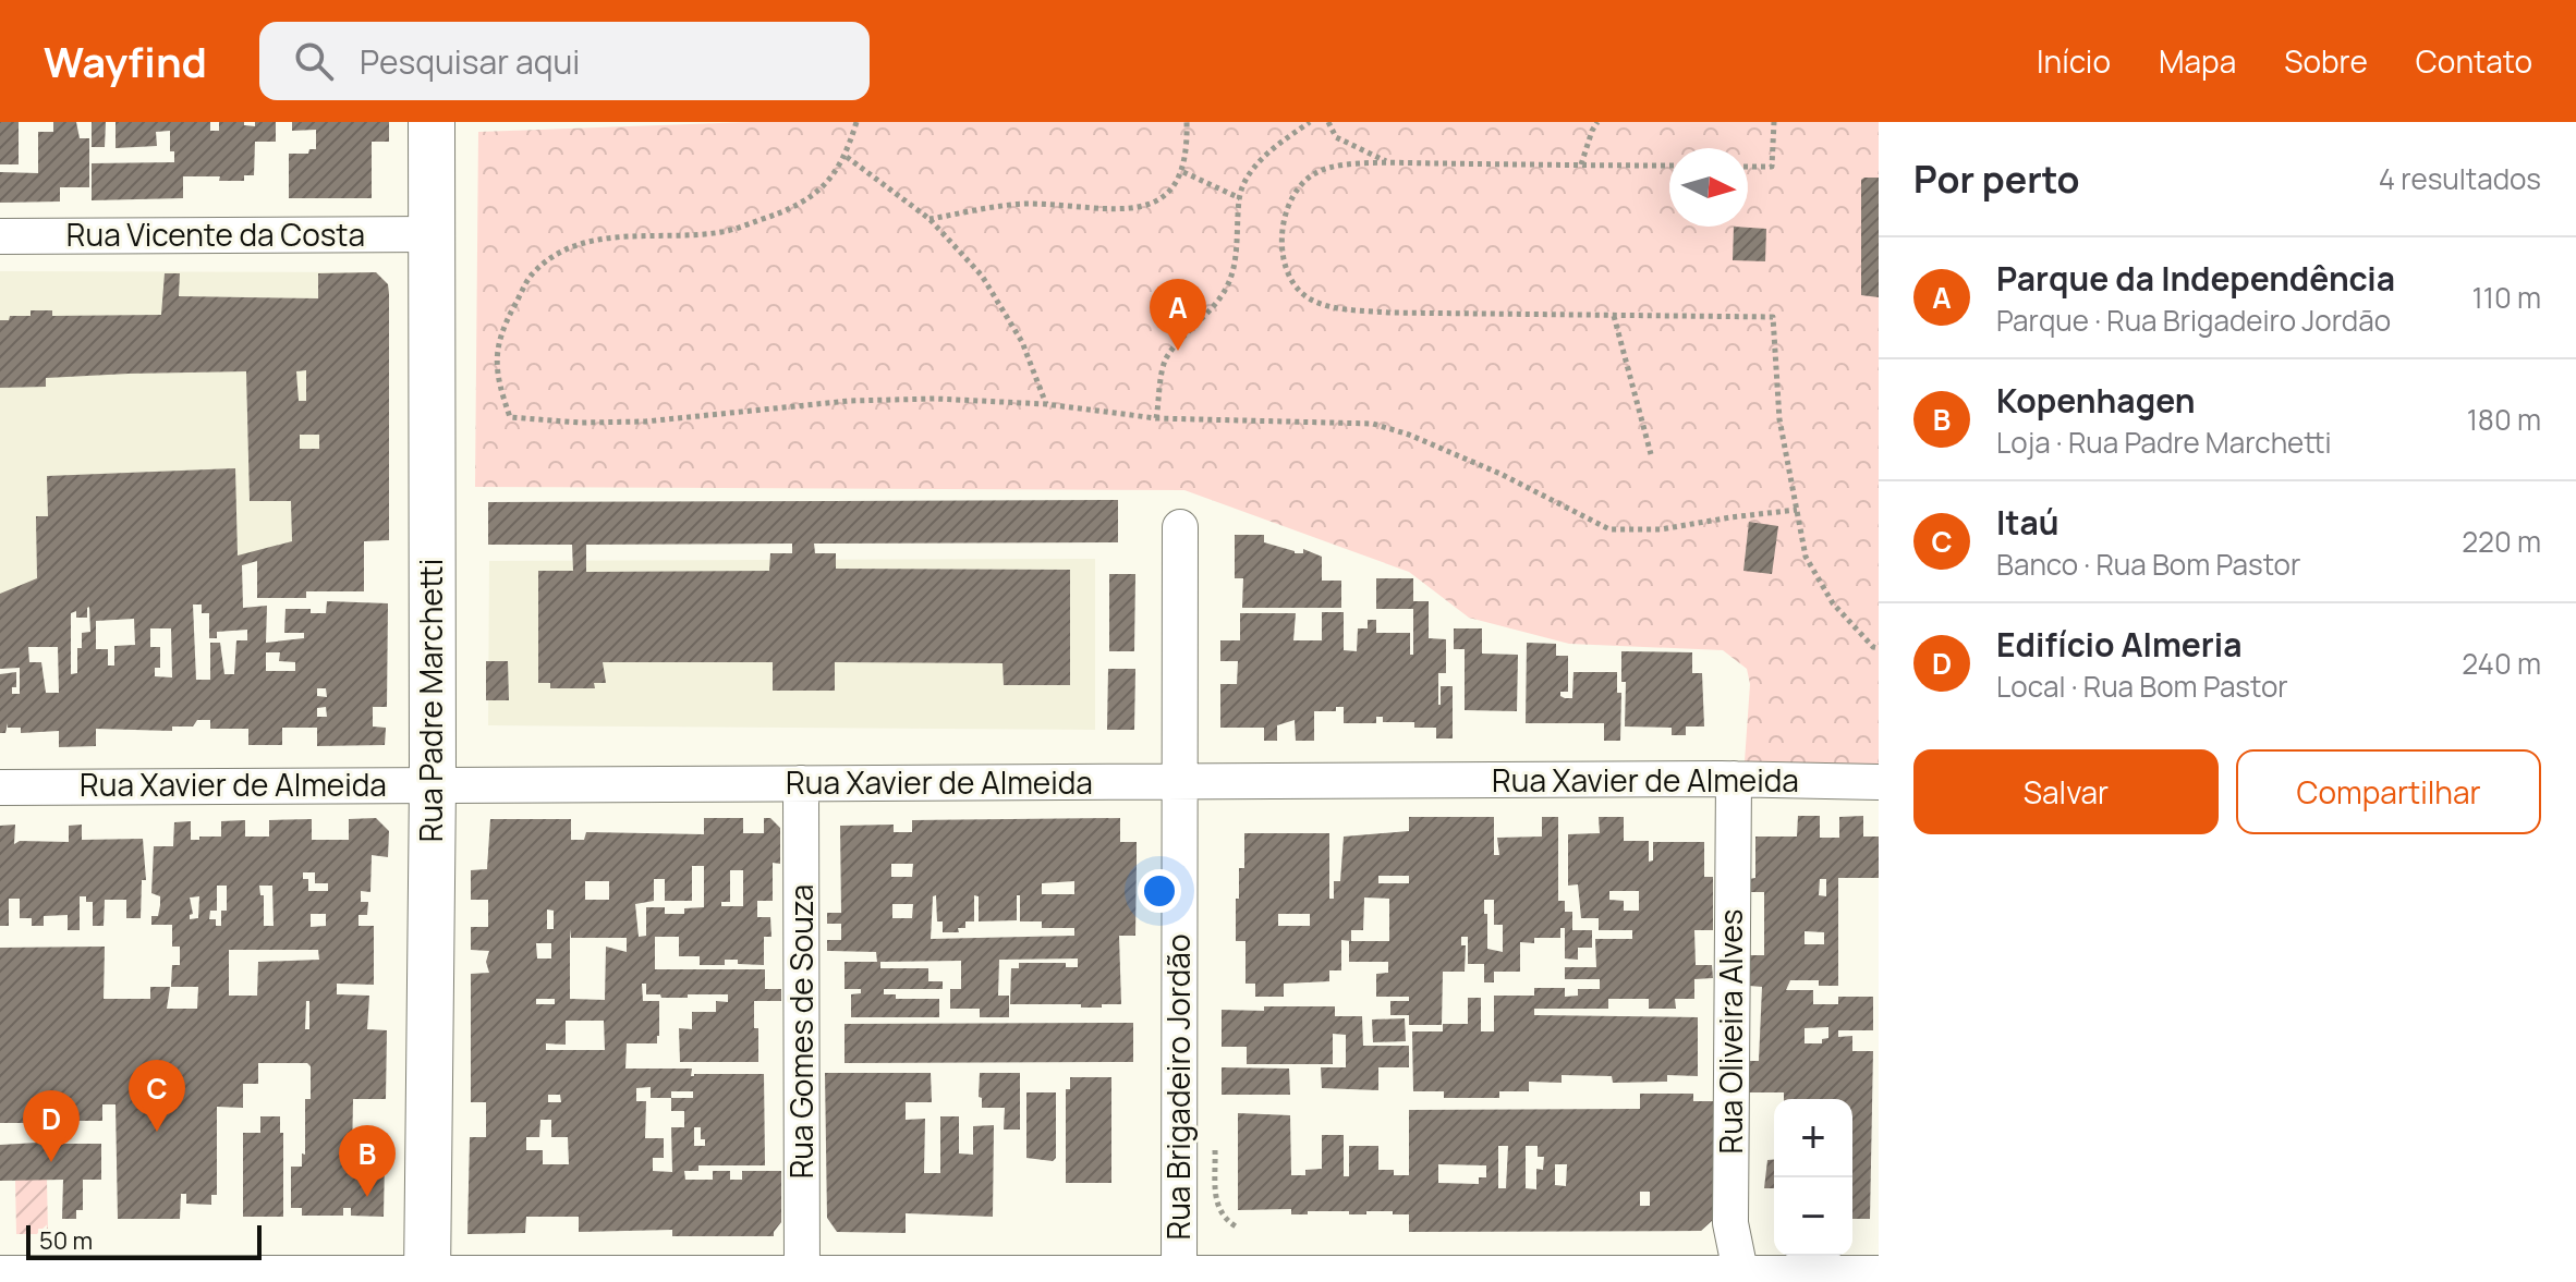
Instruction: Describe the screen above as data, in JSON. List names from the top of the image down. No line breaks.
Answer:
{"streets":{"street":["Rua Vicente da Costa","Rua Padre Marchetti","Rua Xavier de Almeida","Rua Gomes de Souza","Rua Oliveira Alves","Rua Brigadeiro Jordão"]},"crossings":[["Rua Vicente da Costa","Rua Padre Marchetti"],["Rua Padre Marchetti","Rua Xavier de Almeida"],["Rua Xavier de Almeida","Rua Gomes de Souza"],["Rua Xavier de Almeida","Rua Oliveira Alves"],["Rua Xavier de Almeida","Rua Brigadeiro Jordão"]],"scale_bar":"50 m","north":"right","page":{"header":"Wayfind","search":"Pesquisar aqui","nav":["Início","Mapa","Sobre","Contato"],"heading":["Por perto","4 resultados"],"list":[{"mark":"A","name":"Parque da Independência","note":"Parque · Rua Brigadeiro Jordão","value":"110 m"},{"mark":"B","name":"Kopenhagen","note":"Loja · Rua Padre Marchetti","value":"180 m"},{"mark":"C","name":"Itaú","note":"Banco · Rua Bom Pastor","value":"220 m"},{"mark":"D","name":"Edifício Almeria","note":"Local · Rua Bom Pastor","value":"240 m"}],"pins":["A","C","D","B"],"buttons":["Salvar","Compartilhar"],"map_buttons":["+","−"],"scale":"50 m"}}
